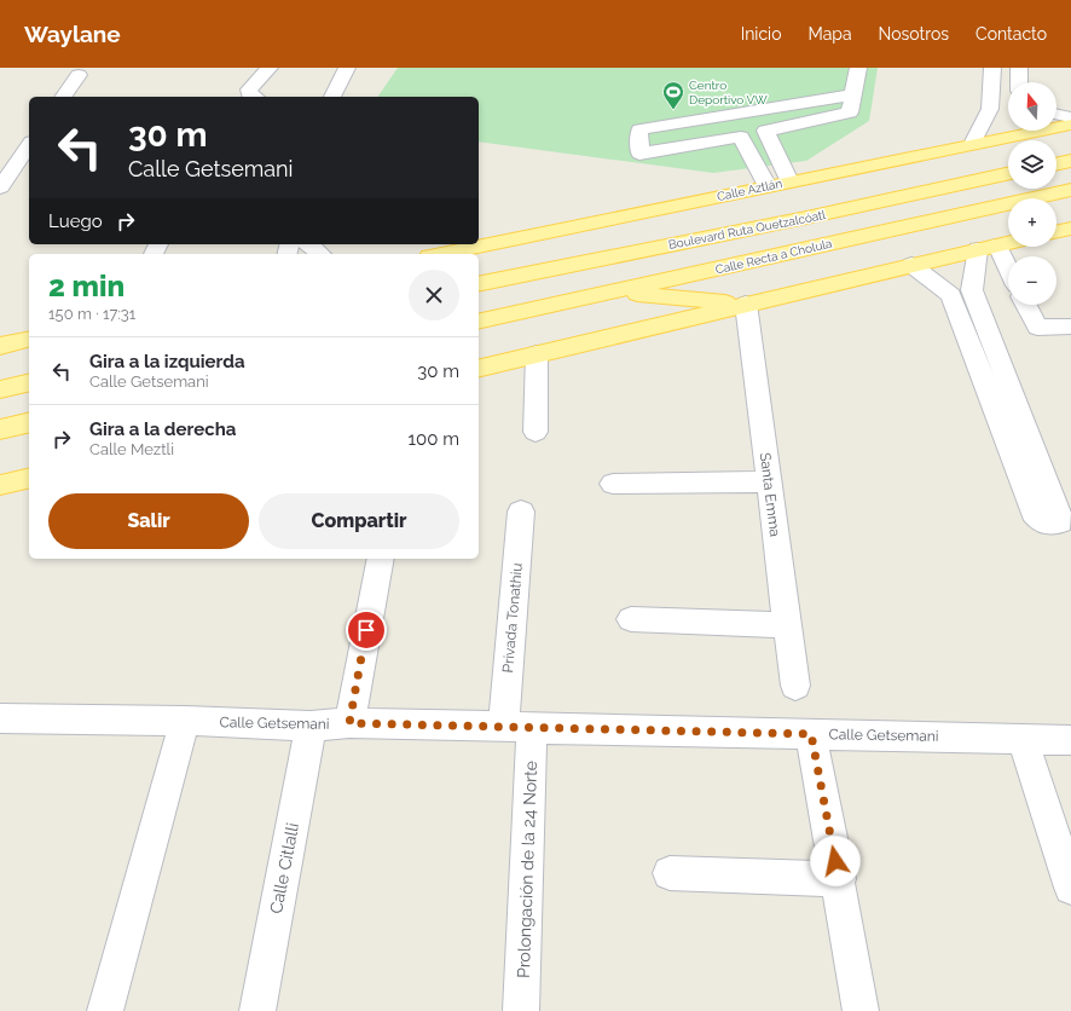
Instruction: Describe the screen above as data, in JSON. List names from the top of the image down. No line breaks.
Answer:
{"streets":{"main road":["Calle Aztlán","Boulevard Ruta Quetzalcóatl","Calle Recta a Cholula"],"street":["Santa Emma","Privada Tonathiu","Calle Getsemani","Calle Citlalli","Prolongación de la 24 Norte"]},"crossings":[["Privada Tonathiu","Calle Getsemani"],["Privada Tonathiu","Prolongación de la 24 Norte"],["Calle Getsemani","Calle Citlalli"],["Calle Getsemani","Prolongación de la 24 Norte"]],"places":{"sports":["Centro Deportivo VW"]},"north":"top","page":{"header":"Waylane","nav":["Inicio","Mapa","Nosotros","Contacto"],"map_buttons":["+","−"],"turn":["30 m","Calle Getsemani"],"then":"Luego","heading":["2 min","150 m · 17:31"],"list":[{"name":"Gira a la izquierda","note":"Calle Getsemani","value":"30 m"},{"name":"Gira a la derecha","note":"Calle Meztli","value":"100 m"}],"buttons":["Salir","Compartir"]}}
